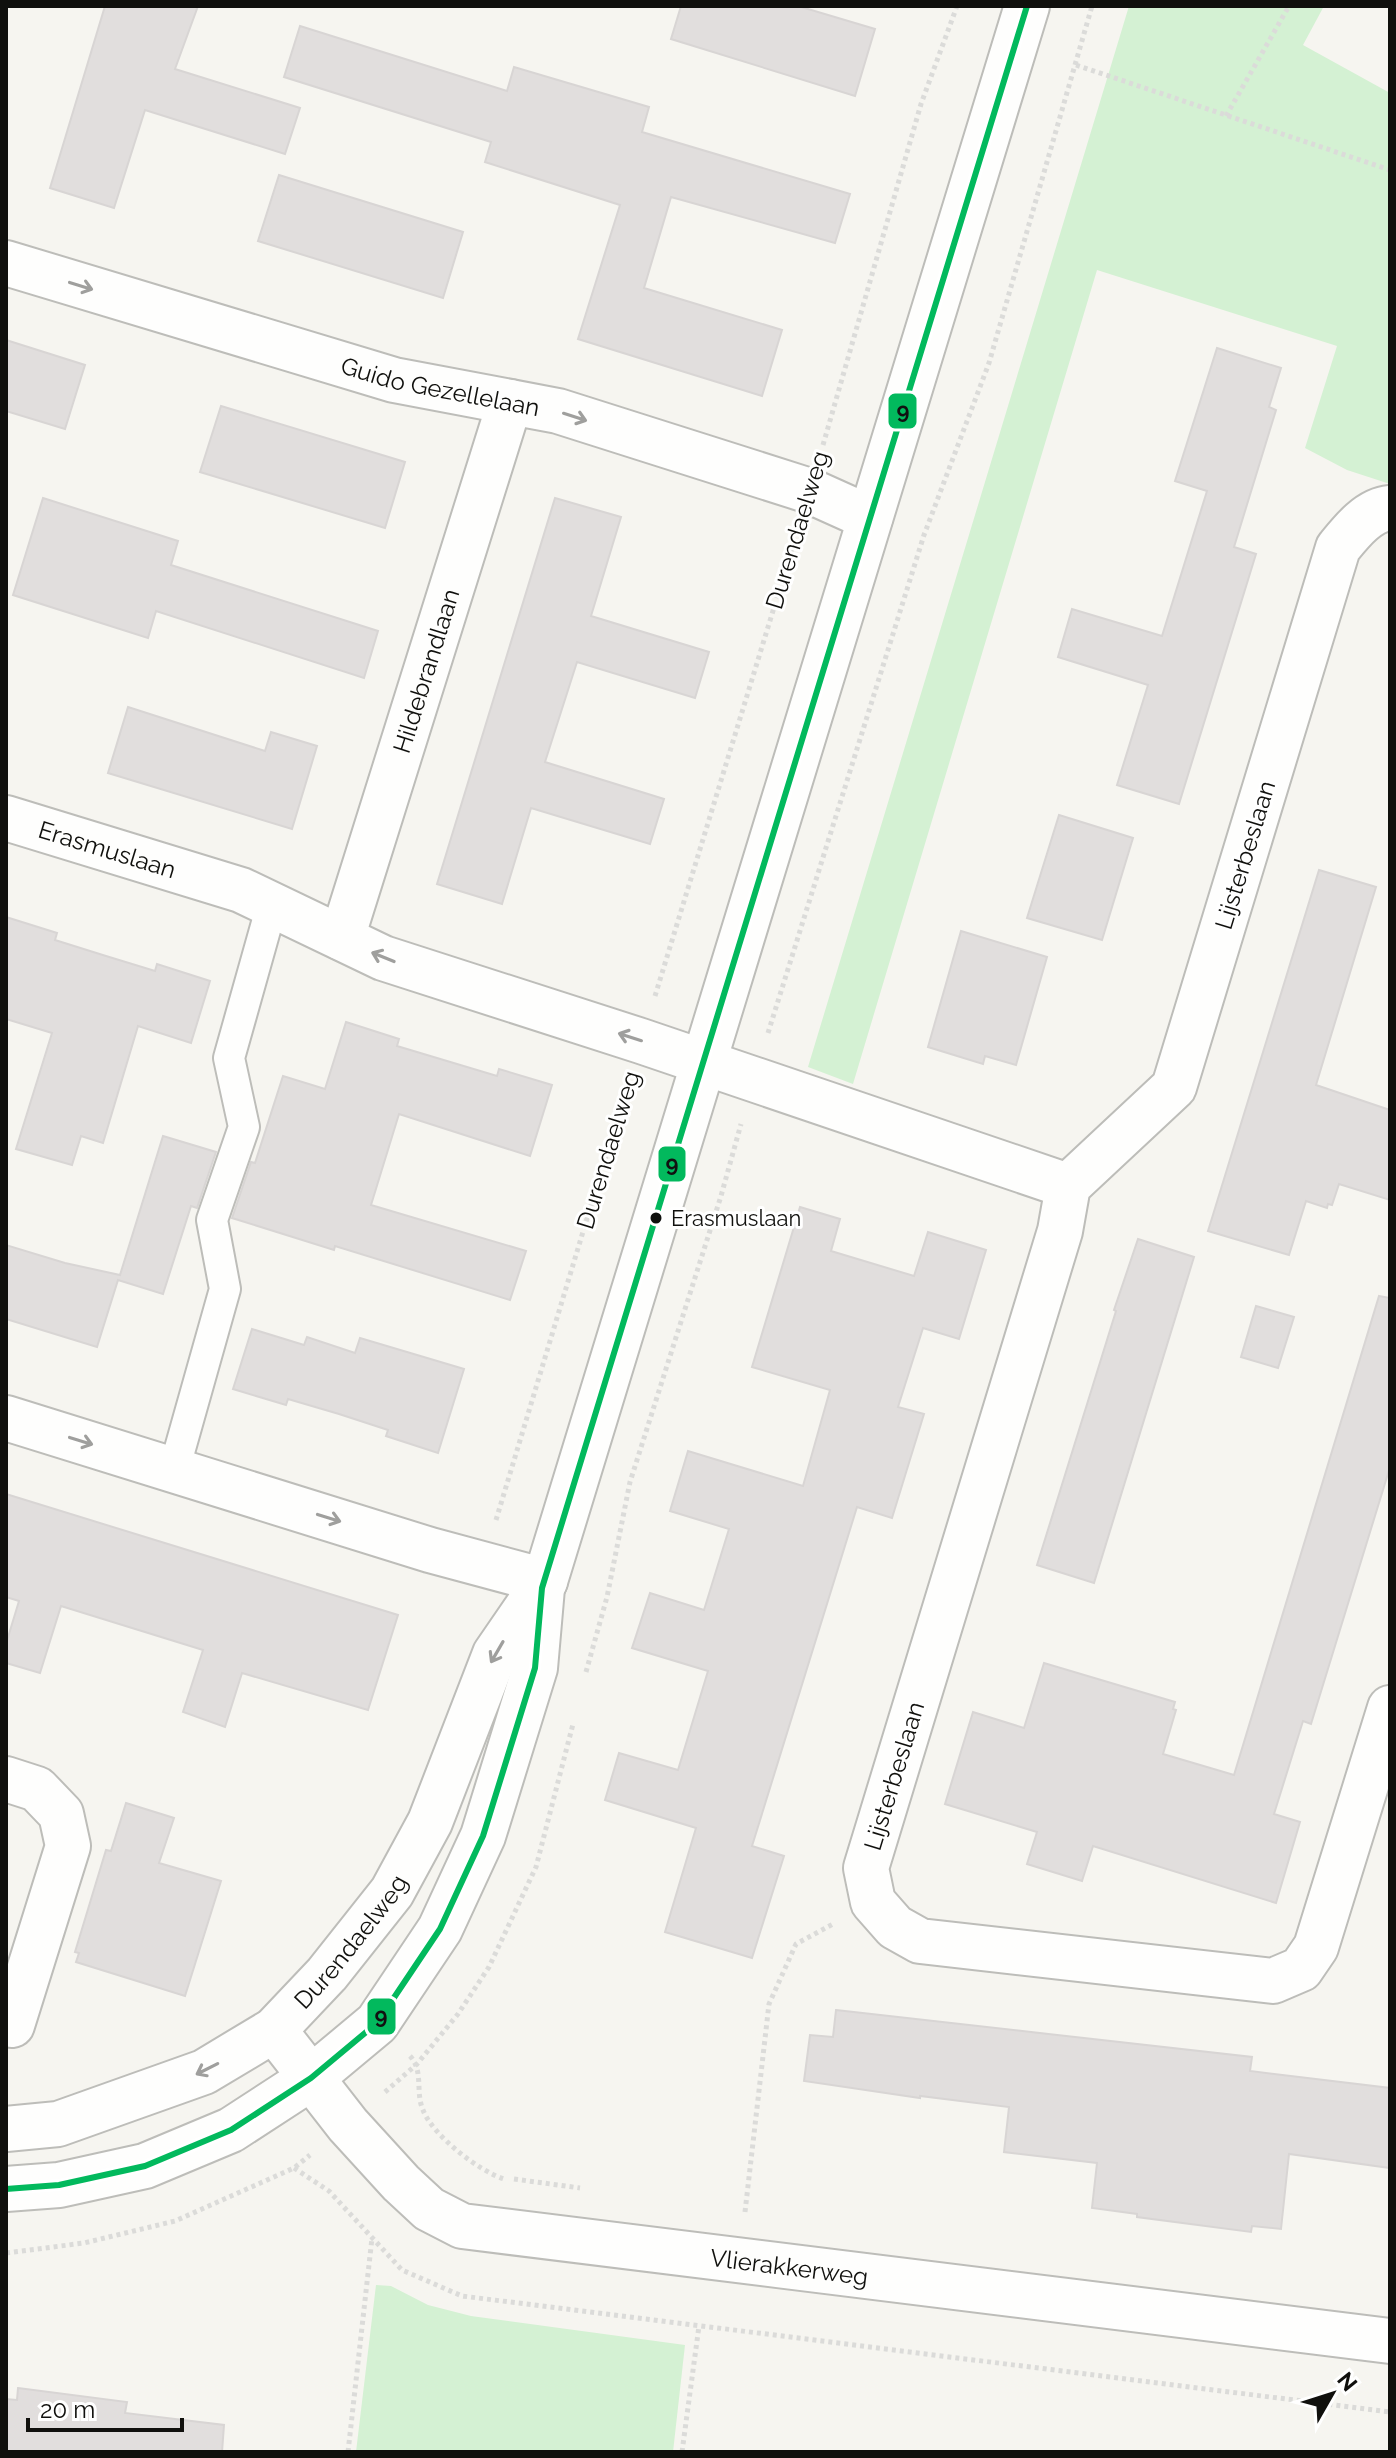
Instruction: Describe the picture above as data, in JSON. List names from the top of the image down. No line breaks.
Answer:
{"streets":{"street":["Guido Gezellelaan","Durendaelweg","Hildebrandlaan","Erasmuslaan","Lijsterbeslaan","Vlierakkerweg"]},"crossings":[["Guido Gezellelaan","Durendaelweg"],["Guido Gezellelaan","Hildebrandlaan"],["Durendaelweg","Erasmuslaan"],["Durendaelweg","Vlierakkerweg"],["Hildebrandlaan","Erasmuslaan"],["Lijsterbeslaan","Vlierakkerweg"]],"one_way":["Guido Gezellelaan","Erasmuslaan"],"places":["Erasmuslaan"],"lines":["transit line 9"],"scale_bar":"20 m","north":"top right"}
